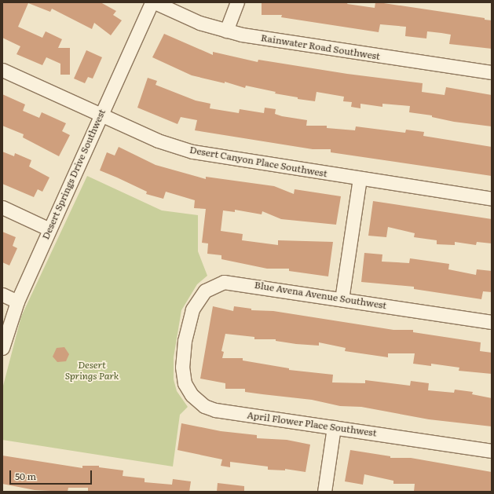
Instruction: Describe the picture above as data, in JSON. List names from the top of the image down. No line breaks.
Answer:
{"streets":{"street":["Rainwater Road Southwest","Desert Canyon Place Southwest","Desert Springs Drive Southwest","Blue Avena Avenue Southwest","April Flower Place Southwest"]},"crossings":[["Desert Canyon Place Southwest","Desert Springs Drive Southwest"],["Blue Avena Avenue Southwest","April Flower Place Southwest"]],"parks":["Desert Springs Park"],"scale_bar":"50 m"}
